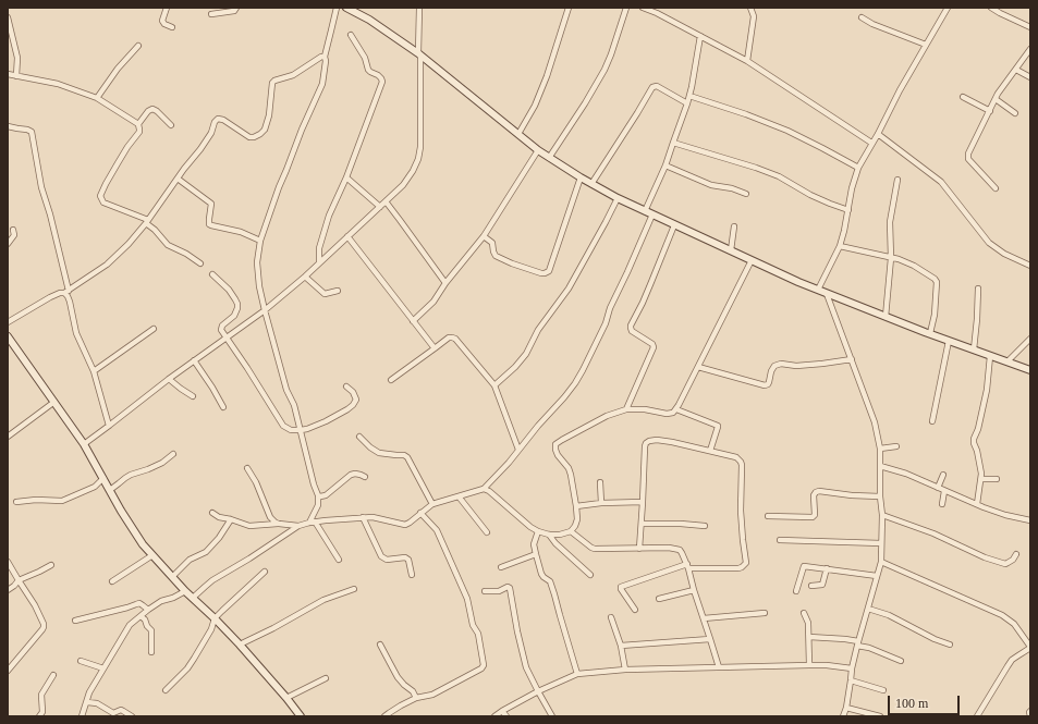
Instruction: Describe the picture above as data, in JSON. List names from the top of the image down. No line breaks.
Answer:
{"scale_bar":"100 m"}
